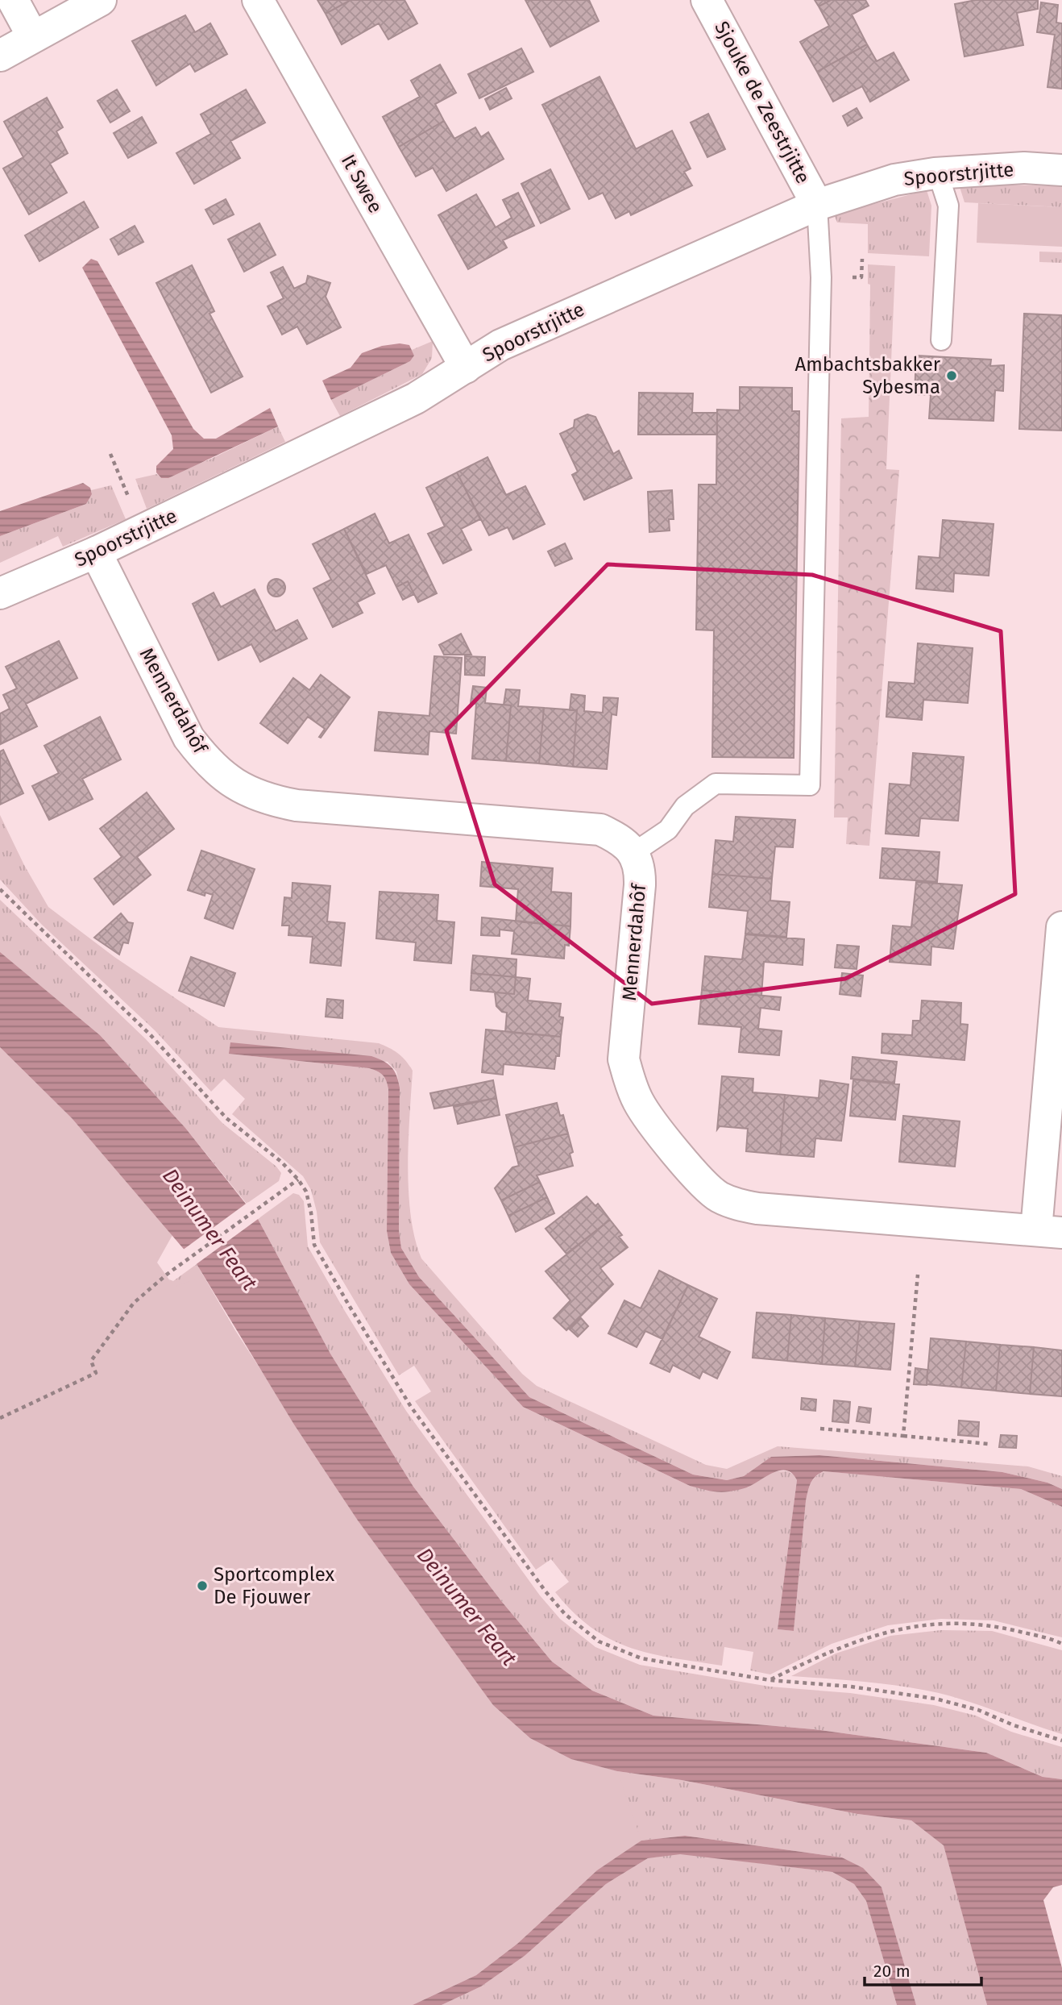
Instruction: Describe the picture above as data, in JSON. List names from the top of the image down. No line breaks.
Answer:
{"streets":{"street":["Sjouke de Zeestrjitte","Spoorstrjitte","It Swee","Mennerdahôf"]},"crossings":[["Sjouke de Zeestrjitte","Spoorstrjitte"],["Spoorstrjitte","It Swee"],["Spoorstrjitte","Mennerdahôf"]],"water":["Deinumer Feart"],"places":["Ambachtsbakker Sybesma","Sportcomplex De Fjouwer"],"scale_bar":"20 m"}
